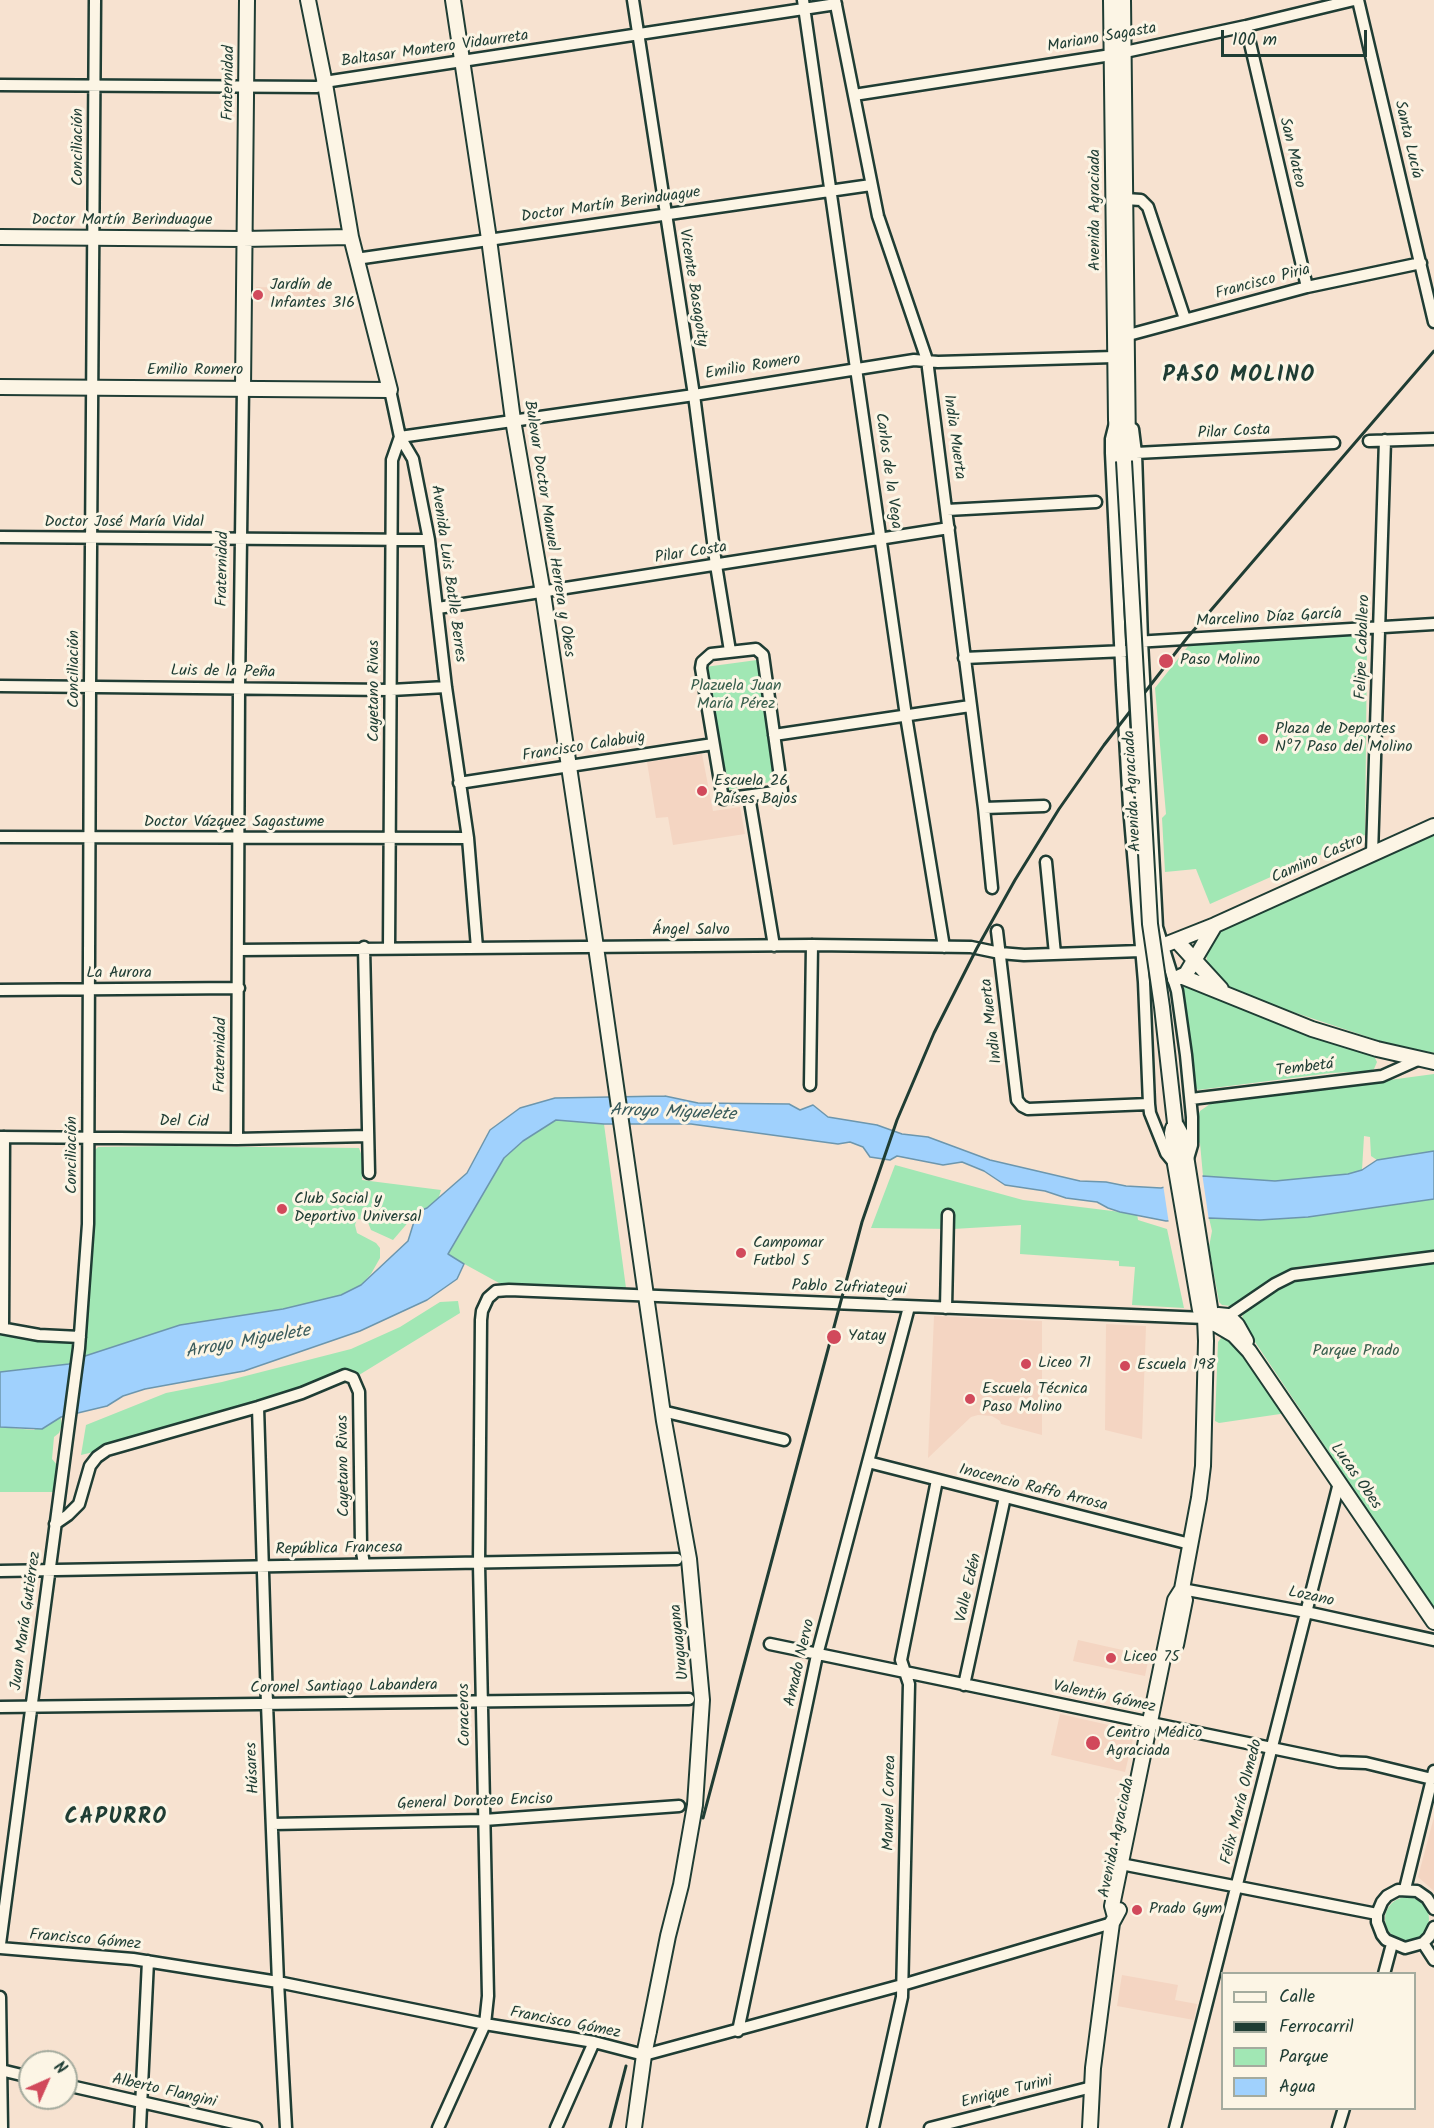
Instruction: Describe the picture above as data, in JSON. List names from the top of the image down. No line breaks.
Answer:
{"streets":{"street":["Mariano Sagasta","Baltasar Montero Vidaurreta","Fraternidad","Santa Lucía","Conciliación","San Mateo","Doctor Martín Berinduague","Avenida Agraciada","Francisco Piria","Vicente Basagoity","Emilio Romero","Pilar Costa","India Muerta","Carlos de la Vega","Doctor José María Vidal","Bulevar Doctor Manuel Herrera y Obes","Avenida Luis Batlle Berres","Marcelino Díaz García","Felipe Caballero","Luis de la Peña","Cayetano Rivas","Francisco Calabuig","Doctor Vázquez Sagastume","Camino Castro","Ángel Salvo","La Aurora","Tembetá","Del Cid","Pablo Zufriategui","Lucas Obes","Inocencio Raffo Arrosa","República Francesa","Valle Edén","Lozano","Juan María Gutiérrez","Uruguayana","Amado Nervo","Coronel Santiago Labandera","Valentín Gómez","Coraceros","Húsares","Félix María Olmedo","General Doroteo Enciso","Manuel Correa","Francisco Gómez","Alberto Flangini","Enrique Turini"]},"crossings":[["Mariano Sagasta","Santa Lucía"],["Mariano Sagasta","San Mateo"],["Mariano Sagasta","Avenida Agraciada"],["Mariano Sagasta","India Muerta"],["Baltasar Montero Vidaurreta","Fraternidad"],["Baltasar Montero Vidaurreta","Conciliación"],["Baltasar Montero Vidaurreta","Vicente Basagoity"],["Baltasar Montero Vidaurreta","India Muerta"],["Baltasar Montero Vidaurreta","Carlos de la Vega"],["Baltasar Montero Vidaurreta","Bulevar Doctor Manuel Herrera y Obes"],["Baltasar Montero Vidaurreta","Avenida Luis Batlle Berres"],["Fraternidad","Doctor Martín Berinduague"],["Fraternidad","Emilio Romero"],["Fraternidad","Doctor José María Vidal"],["Fraternidad","Luis de la Peña"],["Fraternidad","Doctor Vázquez Sagastume"],["Fraternidad","Ángel Salvo"],["Fraternidad","La Aurora"],["Fraternidad","Del Cid"],["Santa Lucía","Francisco Piria"],["Conciliación","Doctor Martín Berinduague"],["Conciliación","Emilio Romero"],["Conciliación","Doctor José María Vidal"],["Conciliación","Luis de la Peña"],["Conciliación","Doctor Vázquez Sagastume"],["Conciliación","La Aurora"],["Conciliación","Del Cid"],["Conciliación","Juan María Gutiérrez"],["San Mateo","Francisco Piria"],["Doctor Martín Berinduague","Vicente Basagoity"],["Doctor Martín Berinduague","India Muerta"],["Doctor Martín Berinduague","Carlos de la Vega"],["Doctor Martín Berinduague","Bulevar Doctor Manuel Herrera y Obes"],["Doctor Martín Berinduague","Avenida Luis Batlle Berres"],["Avenida Agraciada","Francisco Piria"],["Avenida Agraciada","Emilio Romero"],["Avenida Agraciada","Pilar Costa"],["Avenida Agraciada","India Muerta"],["Avenida Agraciada","Marcelino Díaz García"],["Avenida Agraciada","Camino Castro"],["Avenida Agraciada","Ángel Salvo"],["Avenida Agraciada","Tembetá"],["Avenida Agraciada","Pablo Zufriategui"],["Avenida Agraciada","Lucas Obes"],["Avenida Agraciada","Inocencio Raffo Arrosa"],["Avenida Agraciada","Lozano"],["Avenida Agraciada","Valentín Gómez"],["Avenida Agraciada","Francisco Gómez"],["Avenida Agraciada","Enrique Turini"],["Vicente Basagoity","Emilio Romero"],["Vicente Basagoity","Pilar Costa"],["Emilio Romero","India Muerta"],["Emilio Romero","Carlos de la Vega"],["Emilio Romero","Bulevar Doctor Manuel Herrera y Obes"],["Emilio Romero","Avenida Luis Batlle Berres"],["Emilio Romero","Cayetano Rivas"],["Pilar Costa","India Muerta"],["Pilar Costa","Carlos de la Vega"],["Pilar Costa","Bulevar Doctor Manuel Herrera y Obes"],["Pilar Costa","Avenida Luis Batlle Berres"],["India Muerta","Marcelino Díaz García"],["India Muerta","Ángel Salvo"],["Carlos de la Vega","Ángel Salvo"],["Doctor José María Vidal","Avenida Luis Batlle Berres"],["Doctor José María Vidal","Cayetano Rivas"],["Bulevar Doctor Manuel Herrera y Obes","Francisco Calabuig"],["Bulevar Doctor Manuel Herrera y Obes","Ángel Salvo"],["Bulevar Doctor Manuel Herrera y Obes","Uruguayana"],["Avenida Luis Batlle Berres","Luis de la Peña"],["Avenida Luis Batlle Berres","Cayetano Rivas"],["Avenida Luis Batlle Berres","Francisco Calabuig"],["Avenida Luis Batlle Berres","Doctor Vázquez Sagastume"],["Avenida Luis Batlle Berres","Ángel Salvo"],["Marcelino Díaz García","Felipe Caballero"],["Felipe Caballero","Camino Castro"],["Luis de la Peña","Cayetano Rivas"],["Cayetano Rivas","Doctor Vázquez Sagastume"],["Cayetano Rivas","Ángel Salvo"],["Cayetano Rivas","República Francesa"],["Cayetano Rivas","Húsares"],["Camino Castro","Ángel Salvo"],["Pablo Zufriategui","Lucas Obes"],["Pablo Zufriategui","Uruguayana"],["Pablo Zufriategui","Amado Nervo"],["Pablo Zufriategui","Coraceros"],["Lucas Obes","Félix María Olmedo"],["Inocencio Raffo Arrosa","Valle Edén"],["Inocencio Raffo Arrosa","Amado Nervo"],["Inocencio Raffo Arrosa","Manuel Correa"],["República Francesa","Juan María Gutiérrez"],["República Francesa","Coraceros"],["República Francesa","Húsares"],["Valle Edén","Valentín Gómez"],["Lozano","Félix María Olmedo"],["Juan María Gutiérrez","Coronel Santiago Labandera"],["Juan María Gutiérrez","Francisco Gómez"],["Uruguayana","Francisco Gómez"],["Amado Nervo","Valentín Gómez"],["Amado Nervo","Francisco Gómez"],["Coronel Santiago Labandera","Coraceros"],["Coronel Santiago Labandera","Húsares"],["Valentín Gómez","Félix María Olmedo"],["Valentín Gómez","Manuel Correa"],["Coraceros","General Doroteo Enciso"],["Coraceros","Francisco Gómez"],["Húsares","General Doroteo Enciso"],["Húsares","Francisco Gómez"],["Manuel Correa","Francisco Gómez"]],"districts":["PASO MOLINO","CAPURRO"],"water":["Arroyo Miguelete"],"parks":["Plazuela Juan María Pérez","Parque Prado"],"places":["Jardín de Infantes 316","Paso Molino","Plaza de Deportes Nº7 Paso del Molino","Escuela 26 Países Bajos","Club Social y Deportivo Universal","Campomar Futbol 5","Yatay","Liceo 71","Escuela 198","Escuela Técnica Paso Molino","Liceo 75","Centro Médico Agraciada","Prado Gym"],"legend":["Calle","Ferrocarril","Parque","Agua"],"scale_bar":"100 m","north":"top right"}
